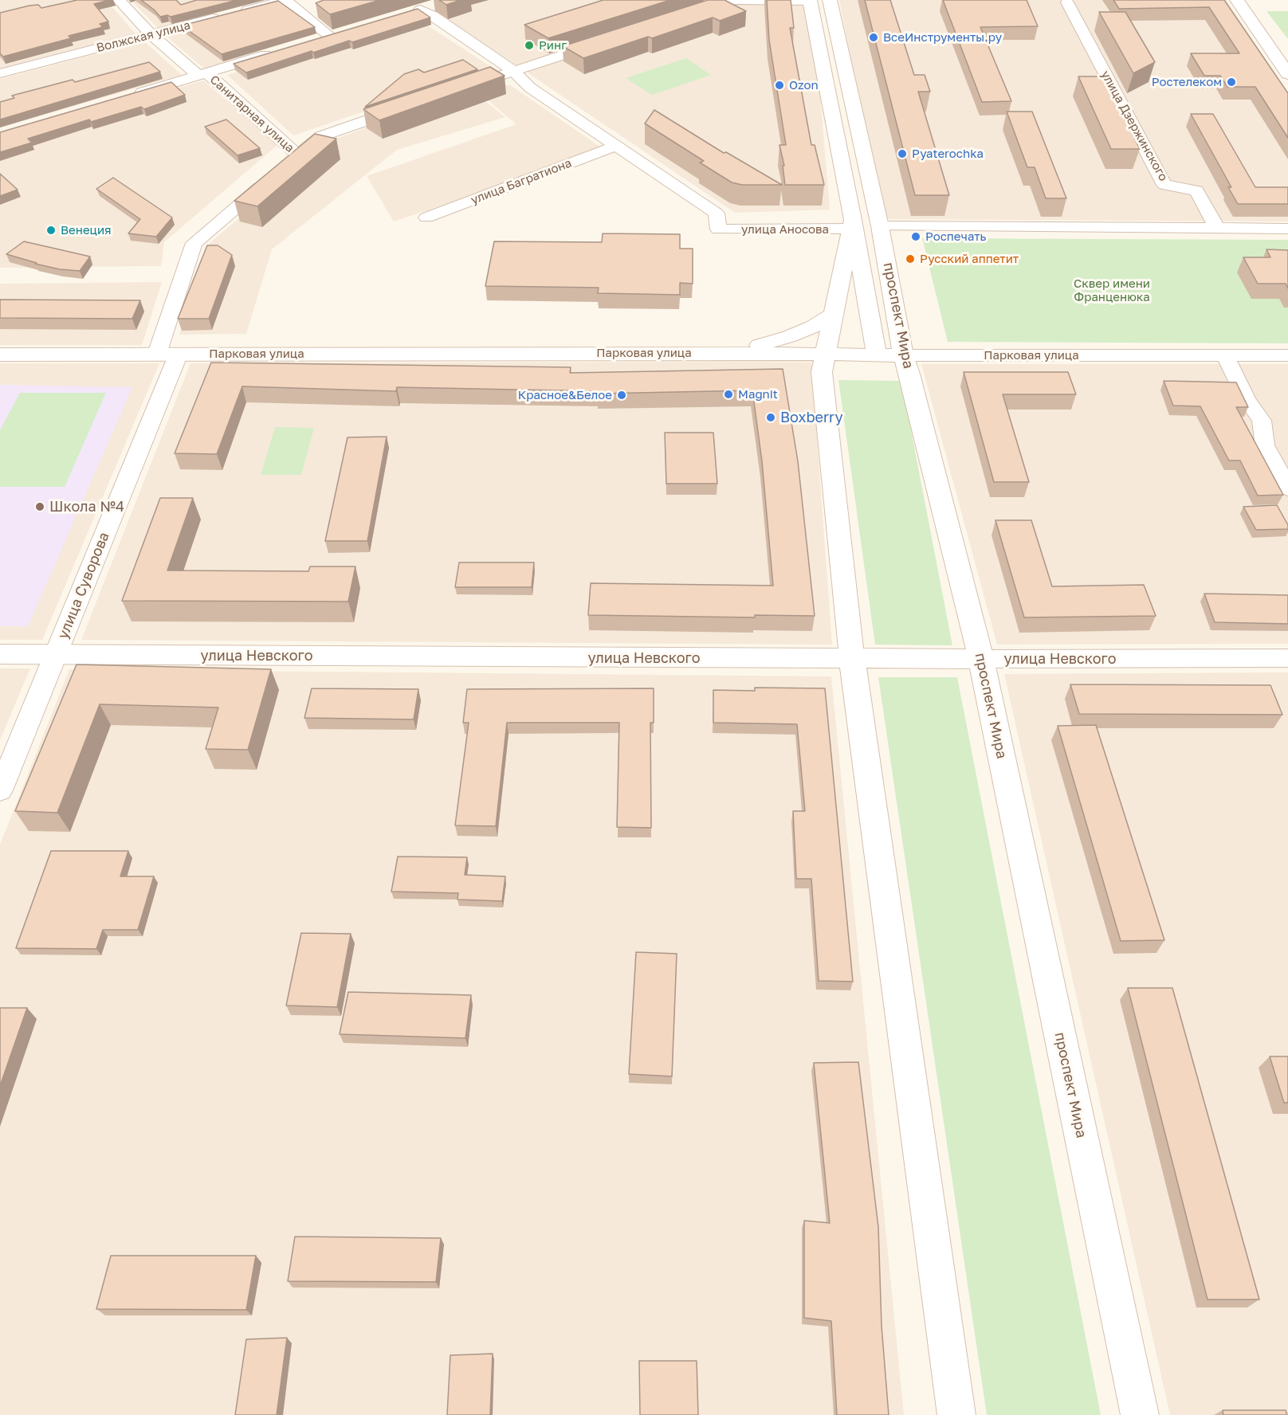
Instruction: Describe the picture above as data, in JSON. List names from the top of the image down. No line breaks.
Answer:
{"streets":{"main road":["проспект Мира","Парковая улица","улица Невского"],"street":["Волжская улица","Санитарная улица","улица Дзержинского","улица Багратиона","улица Аносова","улица Суворова"]},"crossings":[["Волжская улица","Санитарная улица"],["улица Багратиона","улица Аносова"],["улица Аносова","проспект Мира"],["проспект Мира","Парковая улица"],["проспект Мира","улица Невского"],["Парковая улица","улица Суворова"],["улица Суворова","улица Невского"]],"parks":["Сквер имени Франценюка"],"places":["ВсеИнструменты.ру","Ринг","Ростелеком","Ozon","Pyaterochka","Венеция","Роспечать","Русский аппетит","Magnit","Красное&Белое","Boxberry","Школа №4"]}
